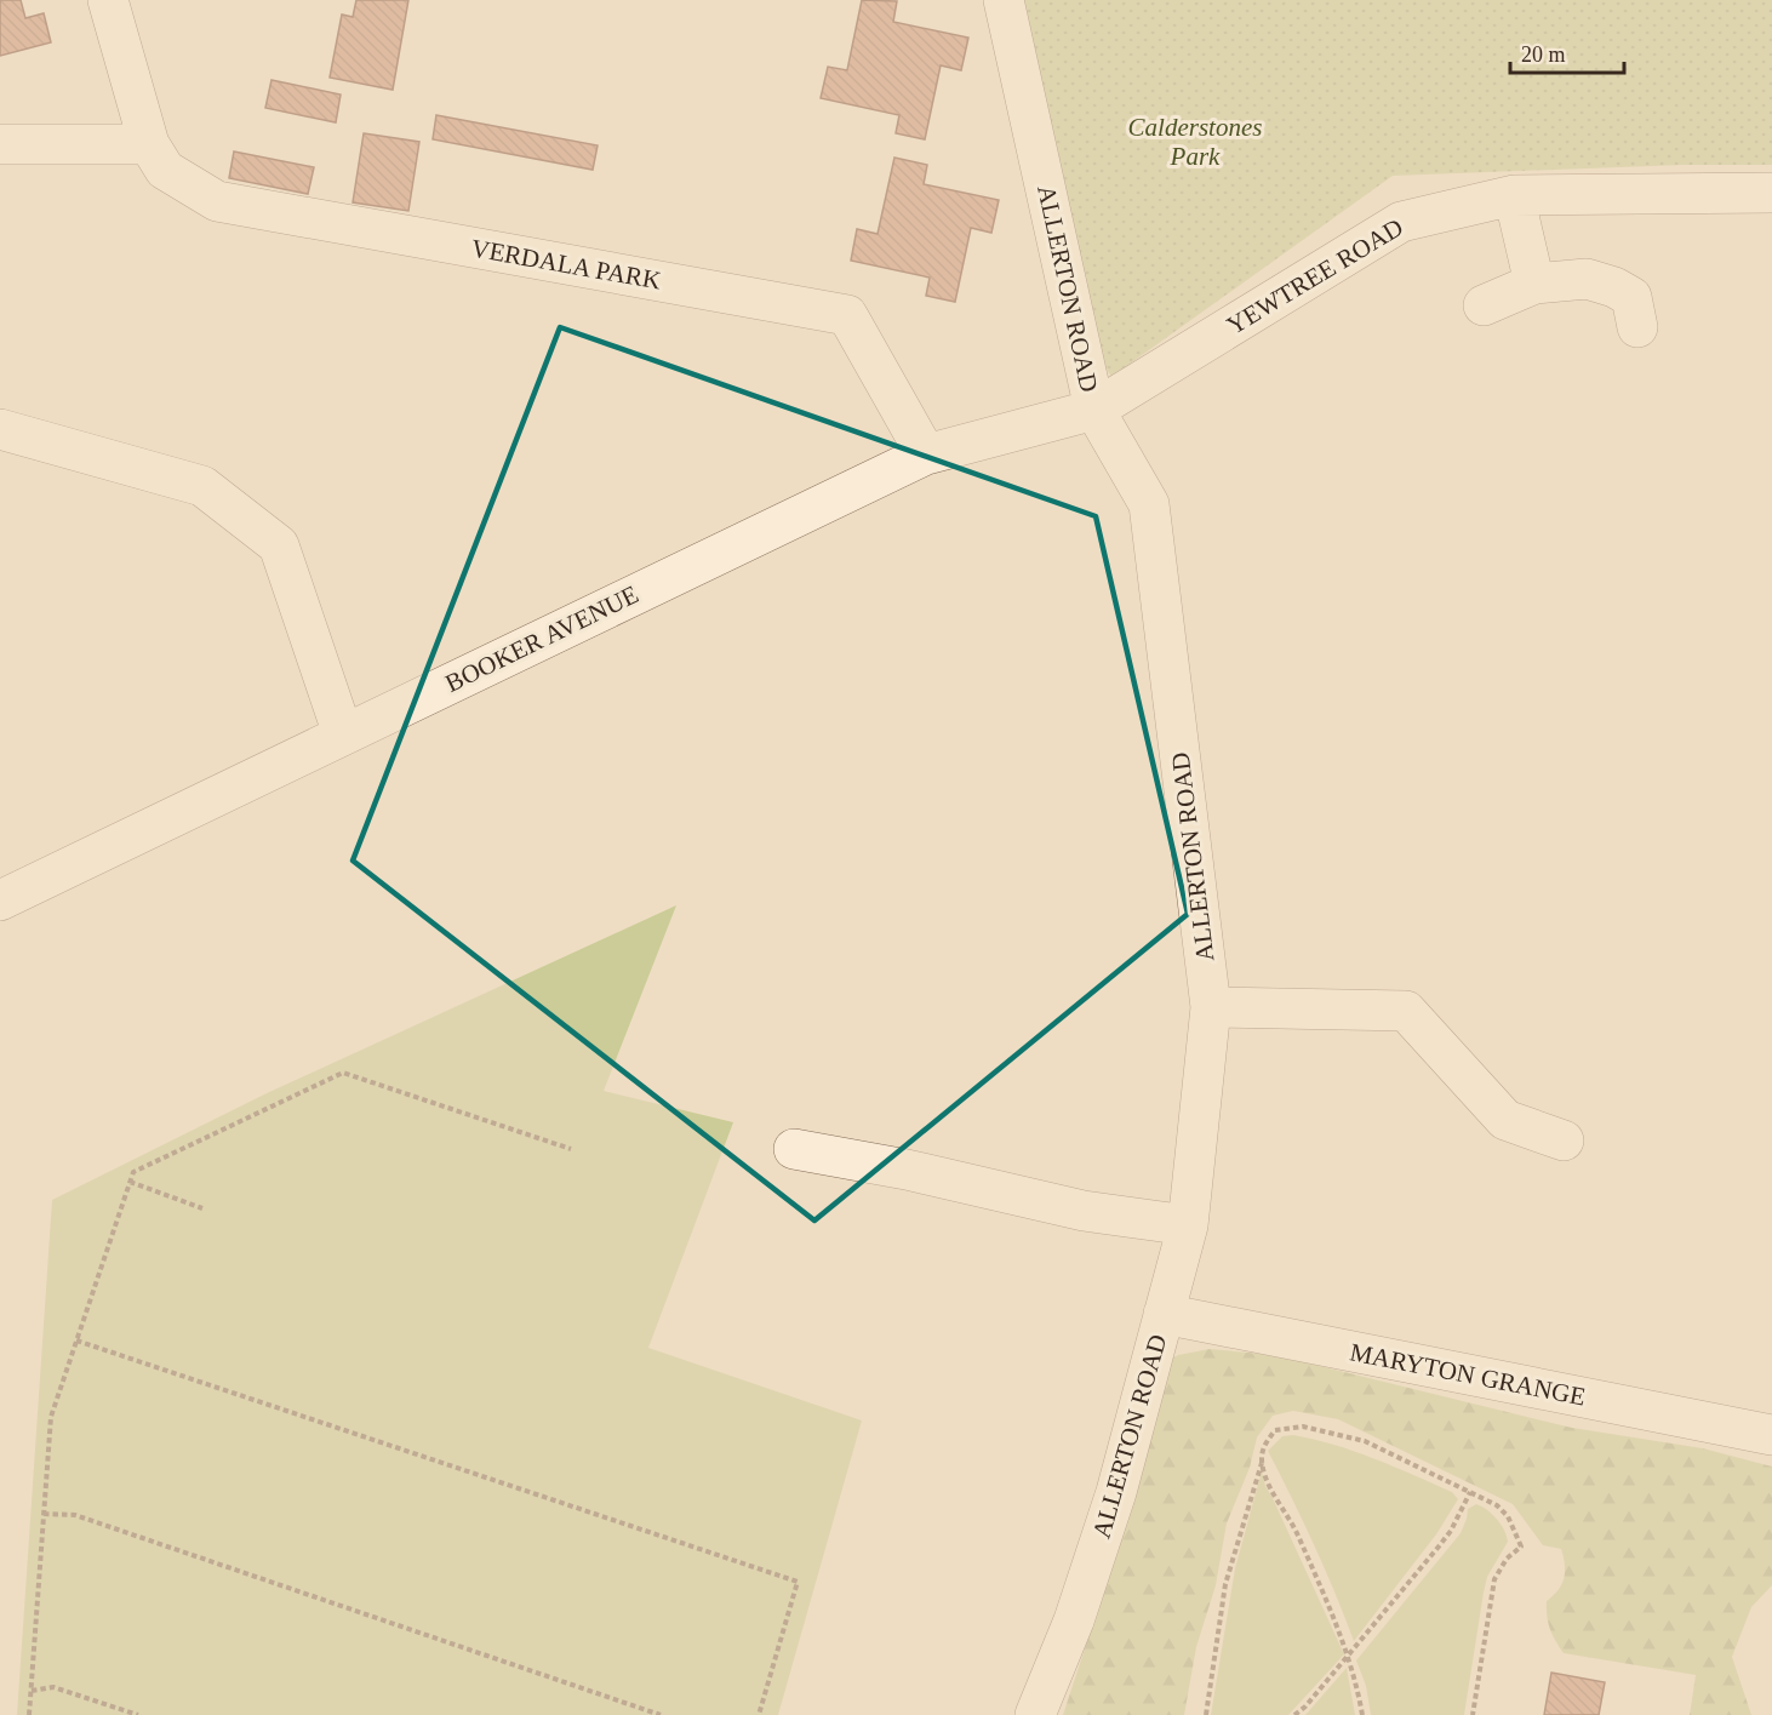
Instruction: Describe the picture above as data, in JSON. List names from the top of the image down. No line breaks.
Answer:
{"streets":{"street":["VERDALA PARK","YEWTREE ROAD","ALLERTON ROAD","BOOKER AVENUE","MARYTON GRANGE"]},"crossings":[["VERDALA PARK","BOOKER AVENUE"],["YEWTREE ROAD","ALLERTON ROAD"],["YEWTREE ROAD","BOOKER AVENUE"],["ALLERTON ROAD","BOOKER AVENUE"],["ALLERTON ROAD","MARYTON GRANGE"]],"parks":["Calderstones Park"],"scale_bar":"20 m"}
